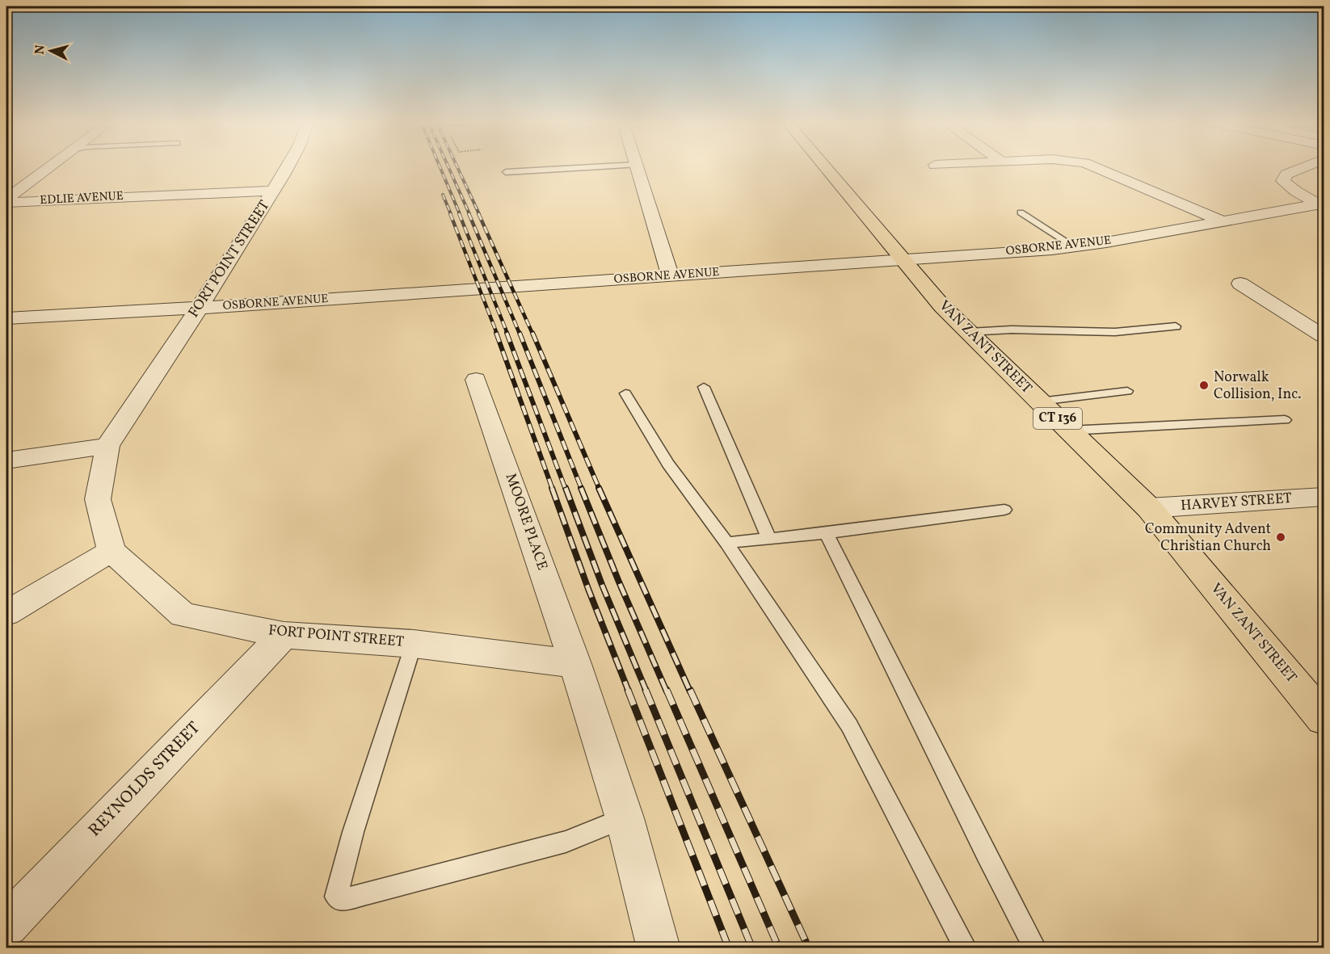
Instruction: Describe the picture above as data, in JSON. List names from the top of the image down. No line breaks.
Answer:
{"streets":{"main road":["VAN ZANT STREET","CT 136"],"street":["EDLIE AVENUE","OSBORNE AVENUE","FORT POINT STREET","HARVEY STREET","MOORE PLACE","REYNOLDS STREET"]},"crossings":[["EDLIE AVENUE","FORT POINT STREET"],["OSBORNE AVENUE","FORT POINT STREET"],["OSBORNE AVENUE","VAN ZANT STREET"],["FORT POINT STREET","MOORE PLACE"],["FORT POINT STREET","REYNOLDS STREET"],["VAN ZANT STREET","HARVEY STREET"]],"places":["Norwalk Collision, Inc.","Community Advent Christian Church"],"north":"left"}
